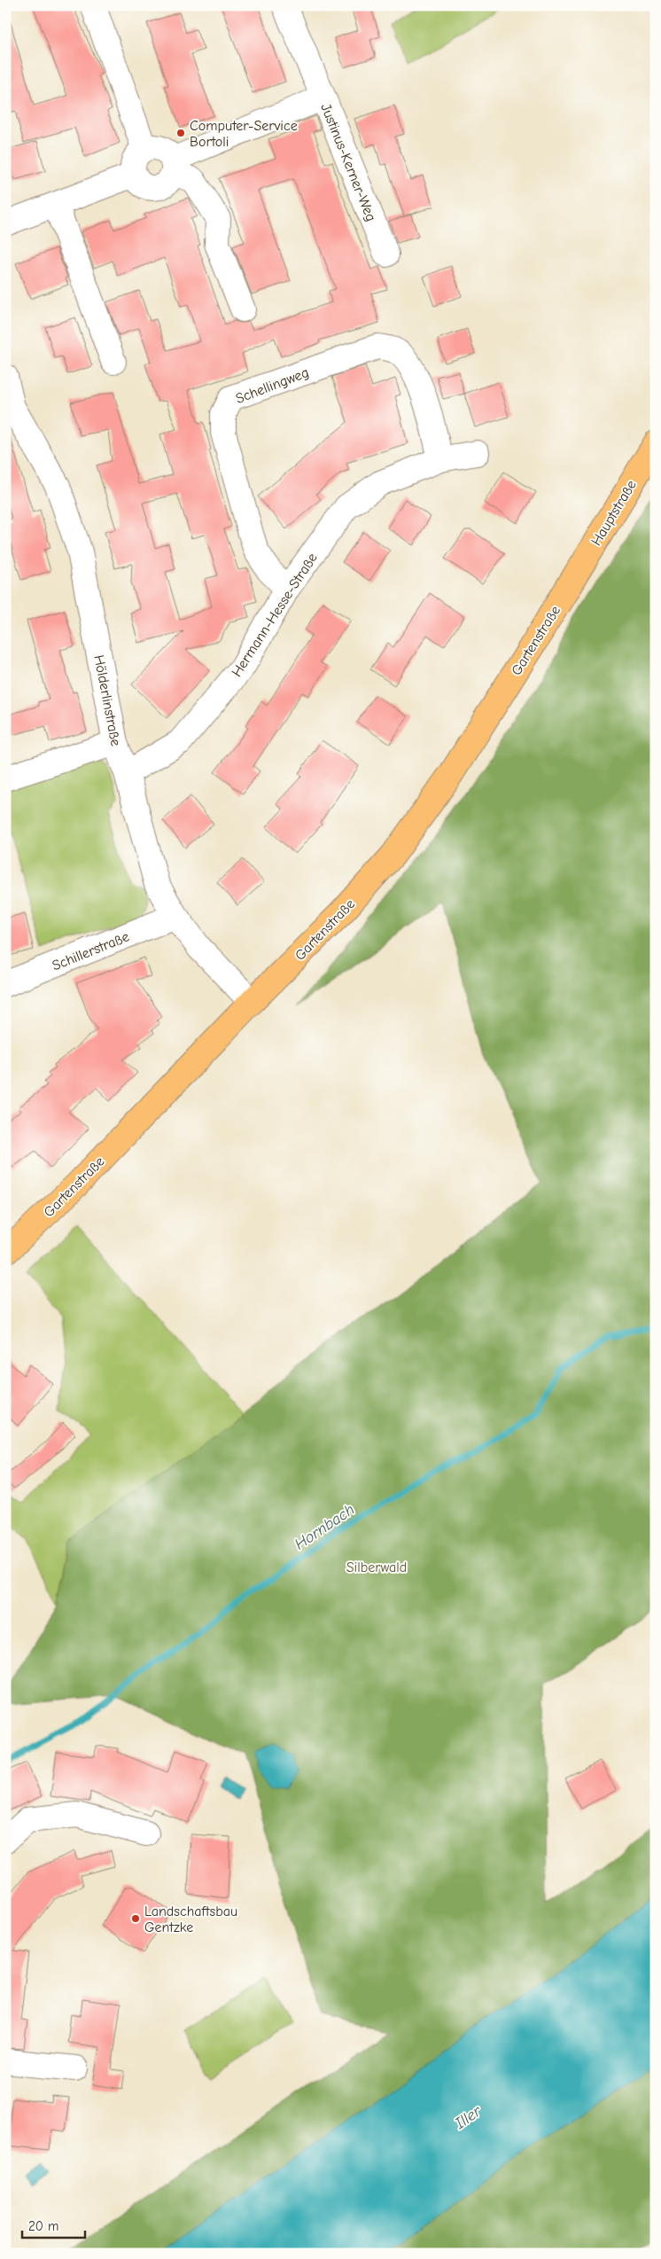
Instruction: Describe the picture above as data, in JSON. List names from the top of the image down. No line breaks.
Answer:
{"streets":{"main road":["Hauptstraße","Gartenstraße"],"street":["Justinus-Kerner-Weg","Schellingweg","Hermann-Hesse-Straße","Hölderlinstraße","Schillerstraße"]},"crossings":[["Schellingweg","Hermann-Hesse-Straße"],["Hauptstraße","Gartenstraße"],["Hermann-Hesse-Straße","Hölderlinstraße"],["Gartenstraße","Hölderlinstraße"],["Hölderlinstraße","Schillerstraße"]],"water":["Hornbach","Iller"],"parks":["Silberwald"],"places":["Computer-Service Bortoli","Landschaftsbau Gentzke"],"scale_bar":"20 m"}
